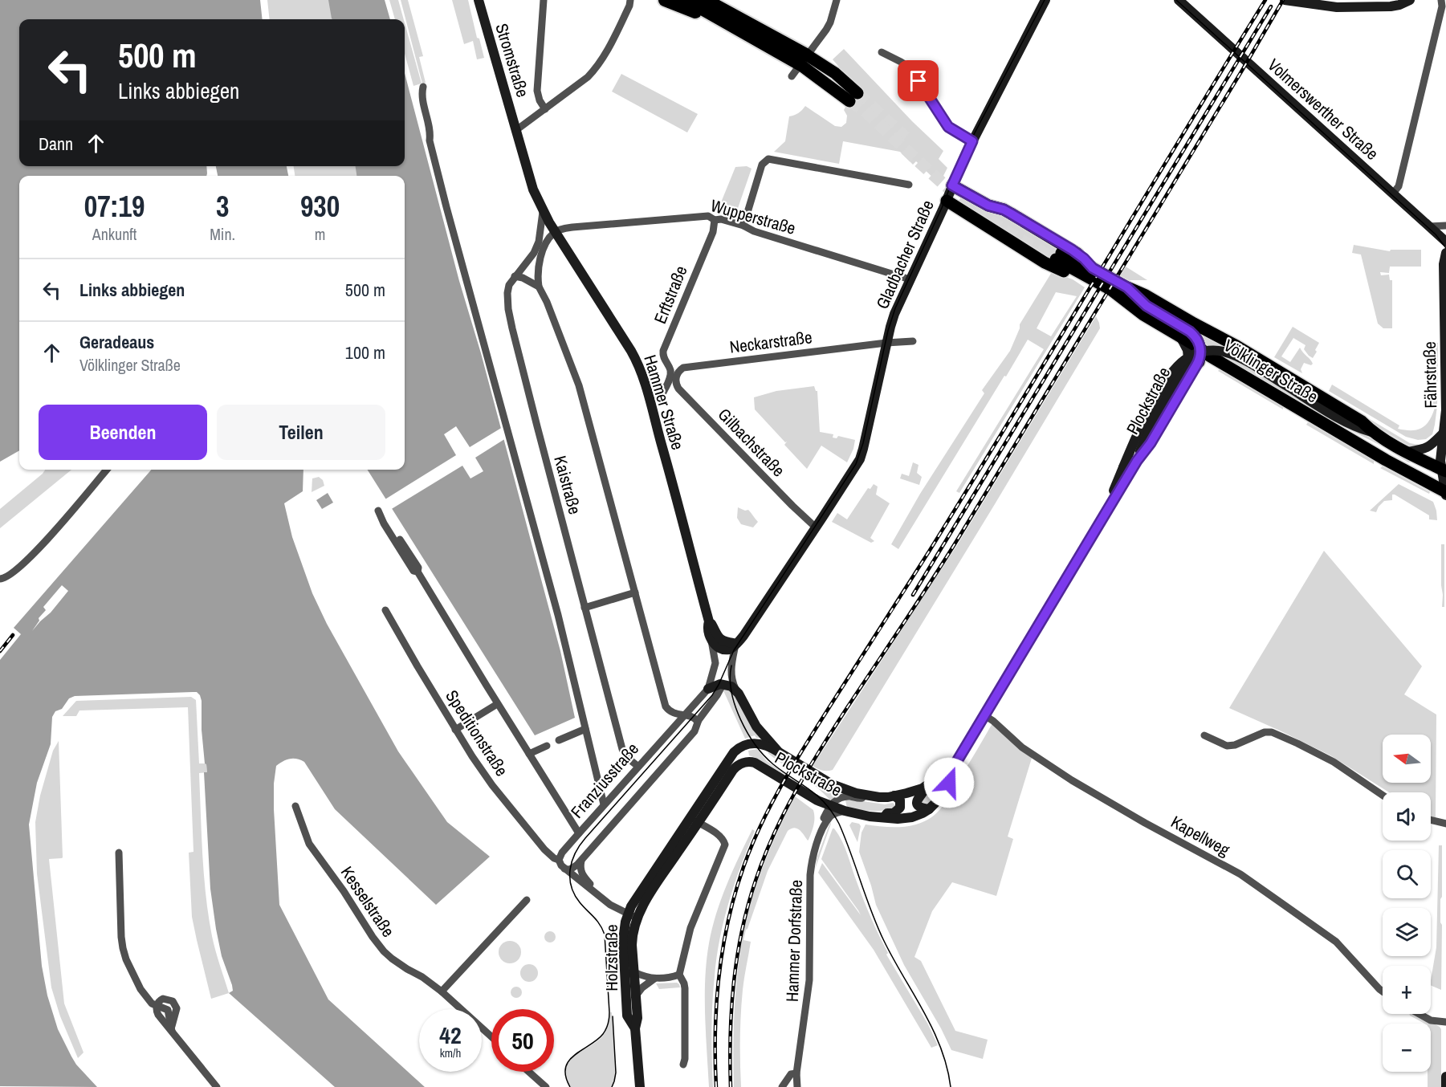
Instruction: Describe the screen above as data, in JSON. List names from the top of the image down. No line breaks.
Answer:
{"streets":{"main road":["Völklinger Straße"],"street":["Stromstraße","Volmerswerther Straße","Wupperstraße","Gladbacher Straße","Erftstraße","Neckarstraße","Fährstraße","Plockstraße","Hammer Straße","Gilbachstraße","Kaistraße","Speditionstraße","Franziusstraße","Kapellweg","Kesselstraße","Hammer Dorfstraße","Holzstraße"]},"crossings":[["Stromstraße","Hammer Straße"],["Wupperstraße","Gladbacher Straße"],["Wupperstraße","Erftstraße"],["Wupperstraße","Hammer Straße"],["Gladbacher Straße","Neckarstraße"],["Gladbacher Straße","Hammer Straße"],["Gladbacher Straße","Gilbachstraße"],["Neckarstraße","Gilbachstraße"],["Völklinger Straße","Fährstraße"],["Völklinger Straße","Plockstraße"],["Plockstraße","Kapellweg"],["Plockstraße","Hammer Dorfstraße"],["Plockstraße","Holzstraße"],["Hammer Straße","Kaistraße"],["Hammer Straße","Franziusstraße"],["Kaistraße","Franziusstraße"],["Speditionstraße","Franziusstraße"]],"north":"left","page":{"turn":["500 m","Links abbiegen"],"then":"Dann","eta":["07:19","Ankunft","3","Min.","930","m"],"list":[{"name":"Links abbiegen","value":"500 m"},{"name":"Geradeaus","note":"Völklinger Straße","value":"100 m"}],"buttons":["Beenden","Teilen"],"map_buttons":["+","−"],"speed":"42 km/h","limit":"50"}}
